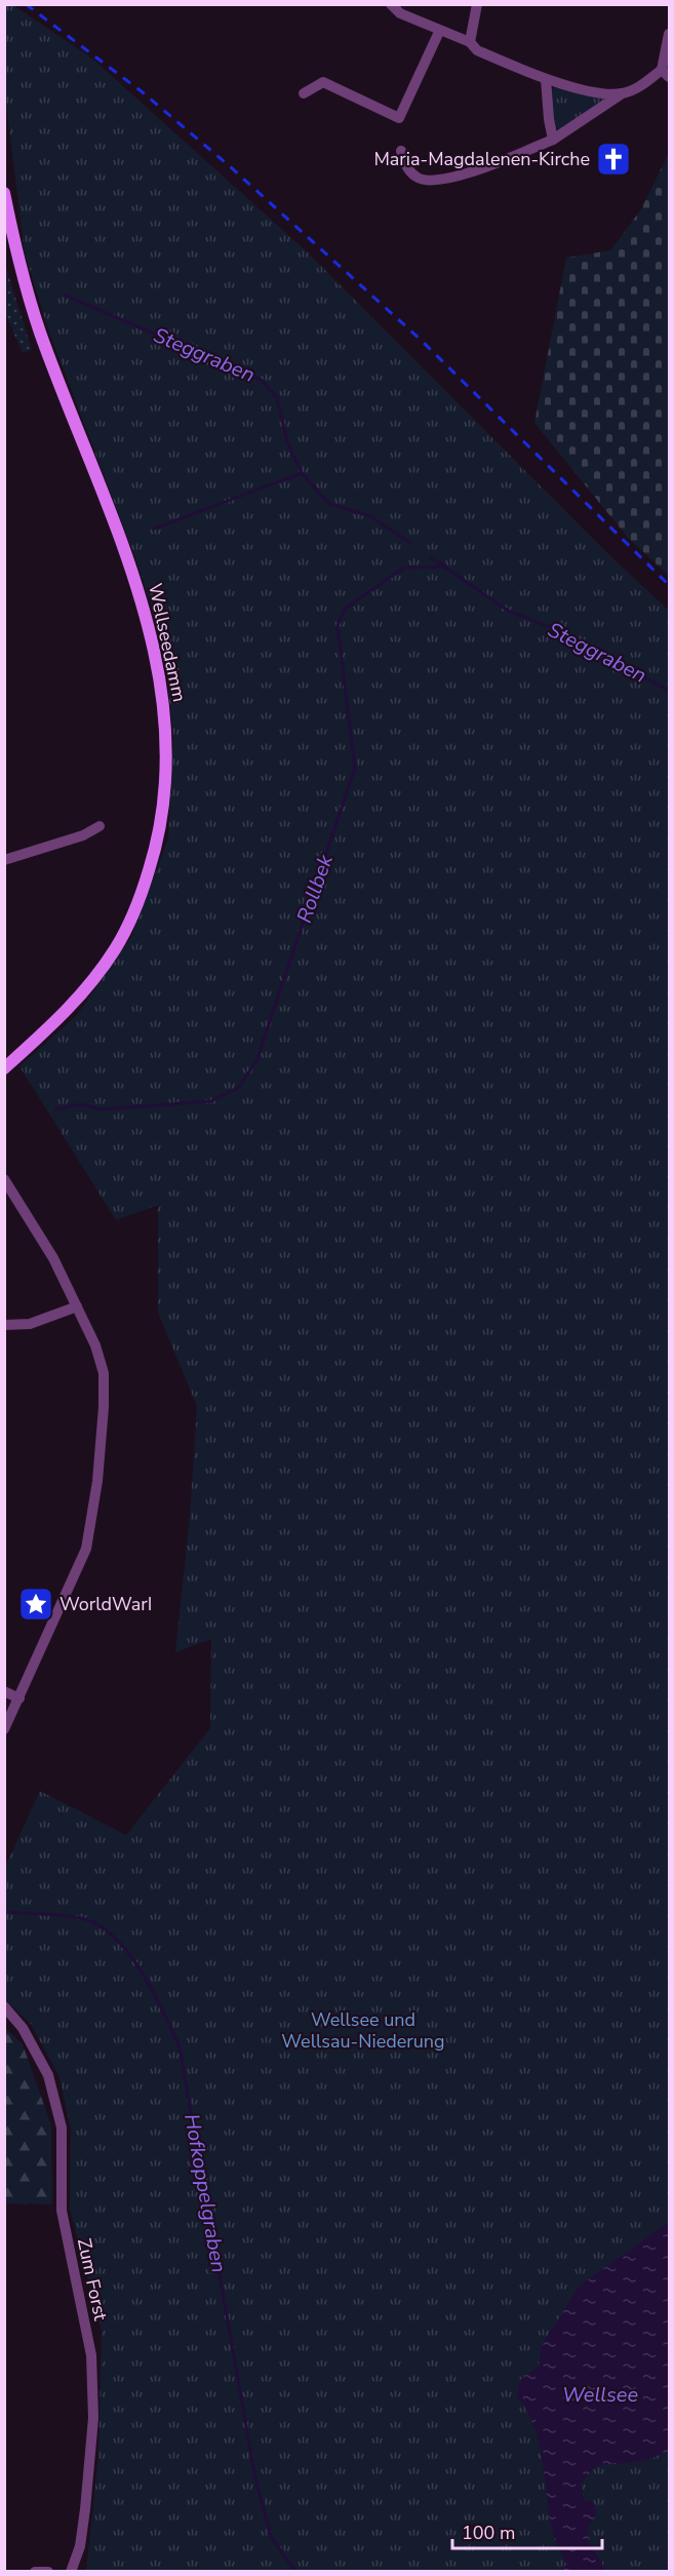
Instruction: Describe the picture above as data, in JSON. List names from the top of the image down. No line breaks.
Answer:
{"streets":{"main road":["Wellseedamm"],"street":["Zum Forst"]},"water":["Steggraben","Rollbek","Hofkoppelgraben","Wellsee"],"parks":["Wellsee und Wellsau-Niederung"],"places":{"church":["Maria-Magdalenen-Kirche"],"place":["WorldWarI"]},"scale_bar":"100 m"}
